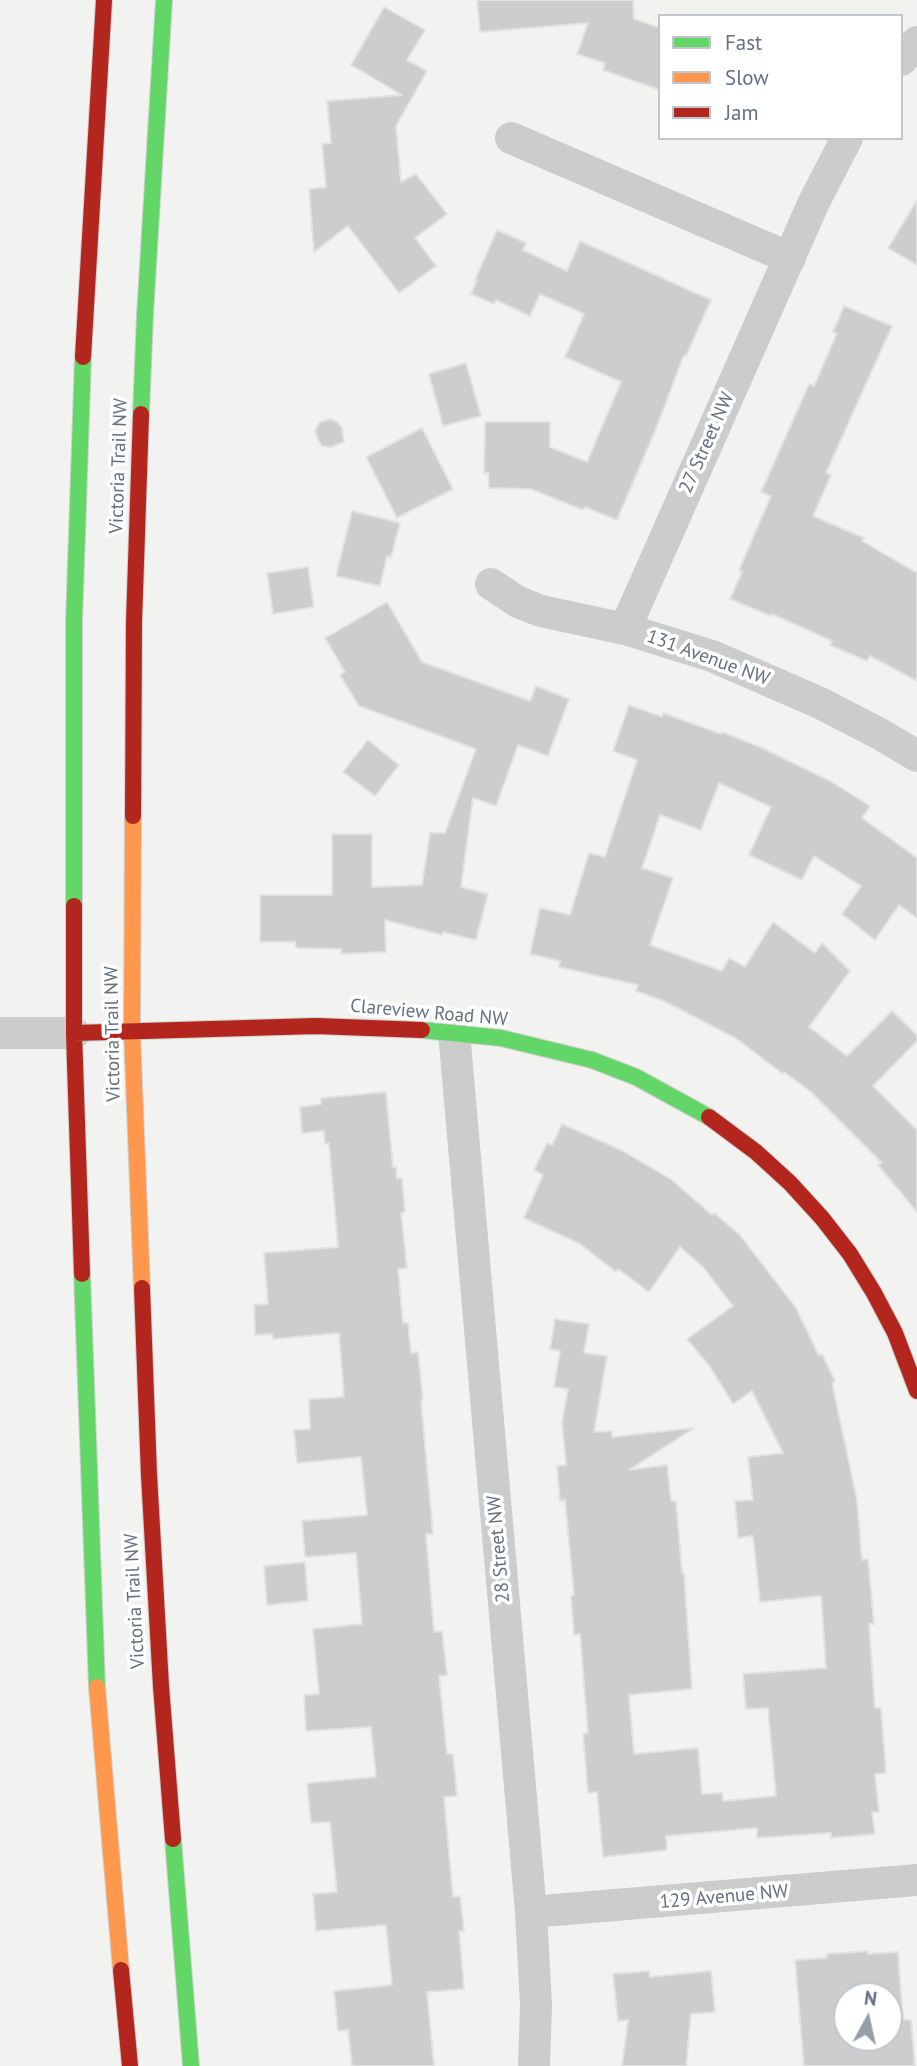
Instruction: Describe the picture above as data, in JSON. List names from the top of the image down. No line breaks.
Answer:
{"streets":{"main road":["Victoria Trail NW","Clareview Road NW"],"street":["27 Street NW","131 Avenue NW","28 Street NW","129 Avenue NW"]},"crossings":[["27 Street NW","131 Avenue NW"],["Victoria Trail NW","Clareview Road NW"],["Clareview Road NW","28 Street NW"],["28 Street NW","129 Avenue NW"]],"legend":["Fast","Slow","Jam"],"north":"top"}
